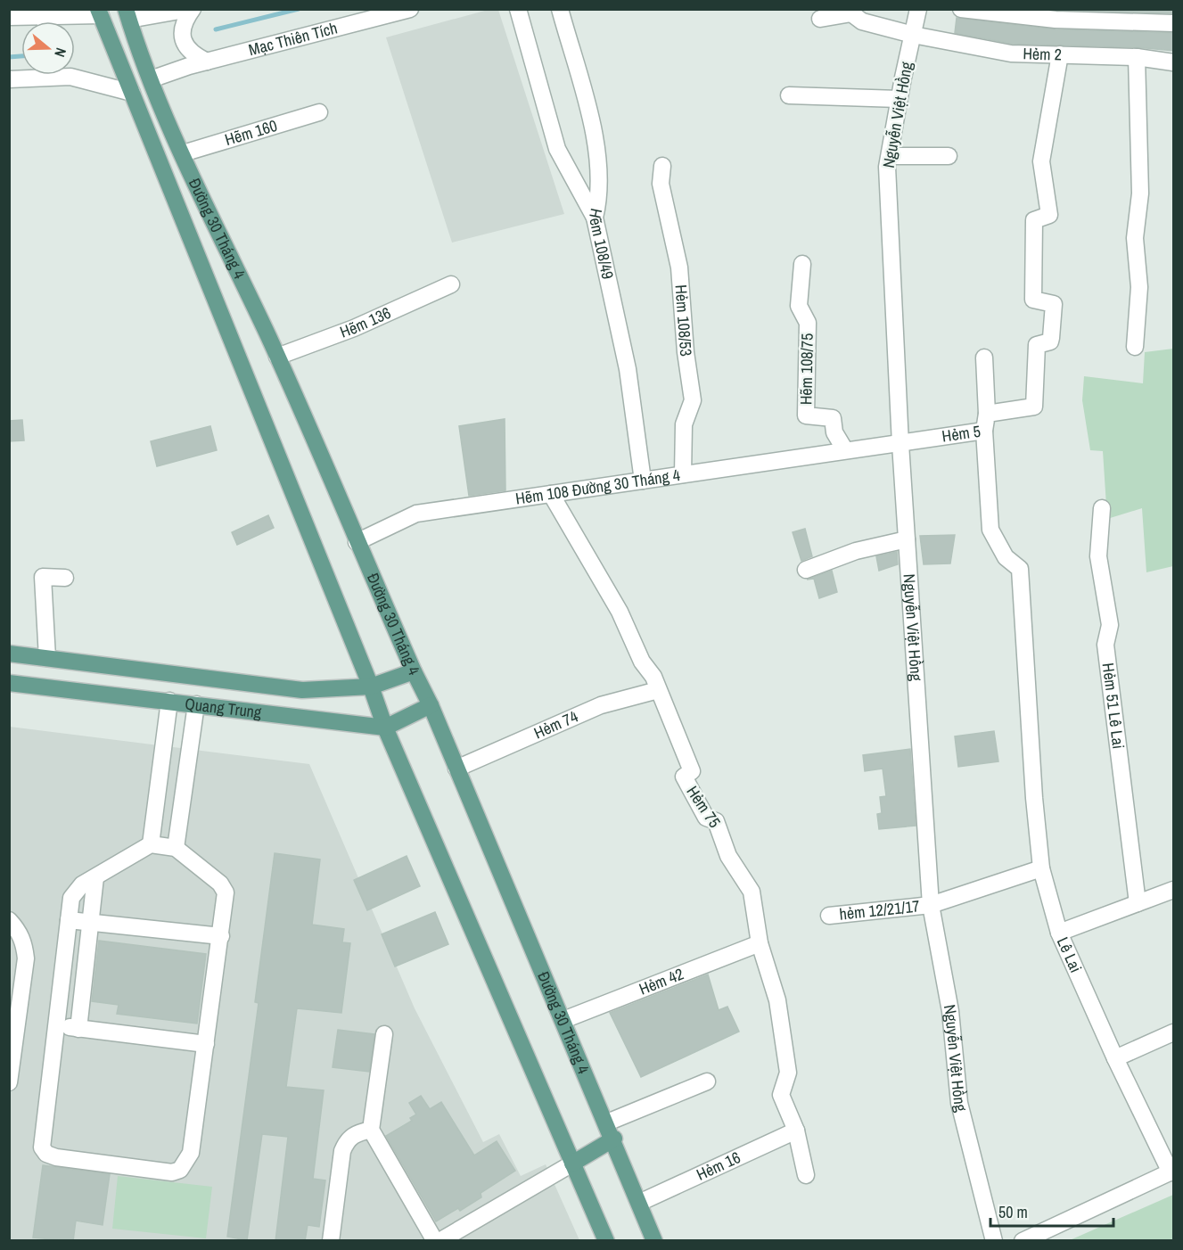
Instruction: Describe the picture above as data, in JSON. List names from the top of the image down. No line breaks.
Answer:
{"streets":{"main road":["Đường 30 Tháng 4","Quang Trung"],"street":["Mạc Thiên Tích","Hẻm 2","Nguyễn Việt Hồng","Hẽm 160","Hẽm 108/49","Hẻm 108/53","Hẽm 136","Hẽm 108/75","Hẻm 5","Hẽm 108 Đường 30 Tháng 4","Hẻm 51 Lê Lai","Hẻm 74","Hẻm 75","hẻm 12/21/17","Lê Lai","Hẻm 42","Hẻm 16"]},"crossings":[["Mạc Thiên Tích","Đường 30 Tháng 4"],["Hẻm 2","Nguyễn Việt Hồng"],["Hẻm 2","Hẻm 5"],["Nguyễn Việt Hồng","Hẻm 5"],["Nguyễn Việt Hồng","hẻm 12/21/17"],["Hẽm 160","Đường 30 Tháng 4"],["Đường 30 Tháng 4","Hẽm 136"],["Đường 30 Tháng 4","Hẽm 108 Đường 30 Tháng 4"],["Đường 30 Tháng 4","Quang Trung"],["Đường 30 Tháng 4","Hẻm 74"],["Đường 30 Tháng 4","Hẻm 42"],["Đường 30 Tháng 4","Hẻm 16"],["Hẽm 108/49","Hẽm 108 Đường 30 Tháng 4"],["Hẻm 108/53","Hẽm 108 Đường 30 Tháng 4"],["Hẽm 108/75","Hẻm 5"],["Hẽm 108/75","Hẽm 108 Đường 30 Tháng 4"],["Hẻm 5","Hẽm 108 Đường 30 Tháng 4"],["Hẽm 108 Đường 30 Tháng 4","Hẻm 75"],["Hẻm 51 Lê Lai","Lê Lai"],["Hẻm 74","Hẻm 75"],["Hẻm 75","Hẻm 42"],["Hẻm 75","Hẻm 16"]],"scale_bar":"50 m","north":"right"}
